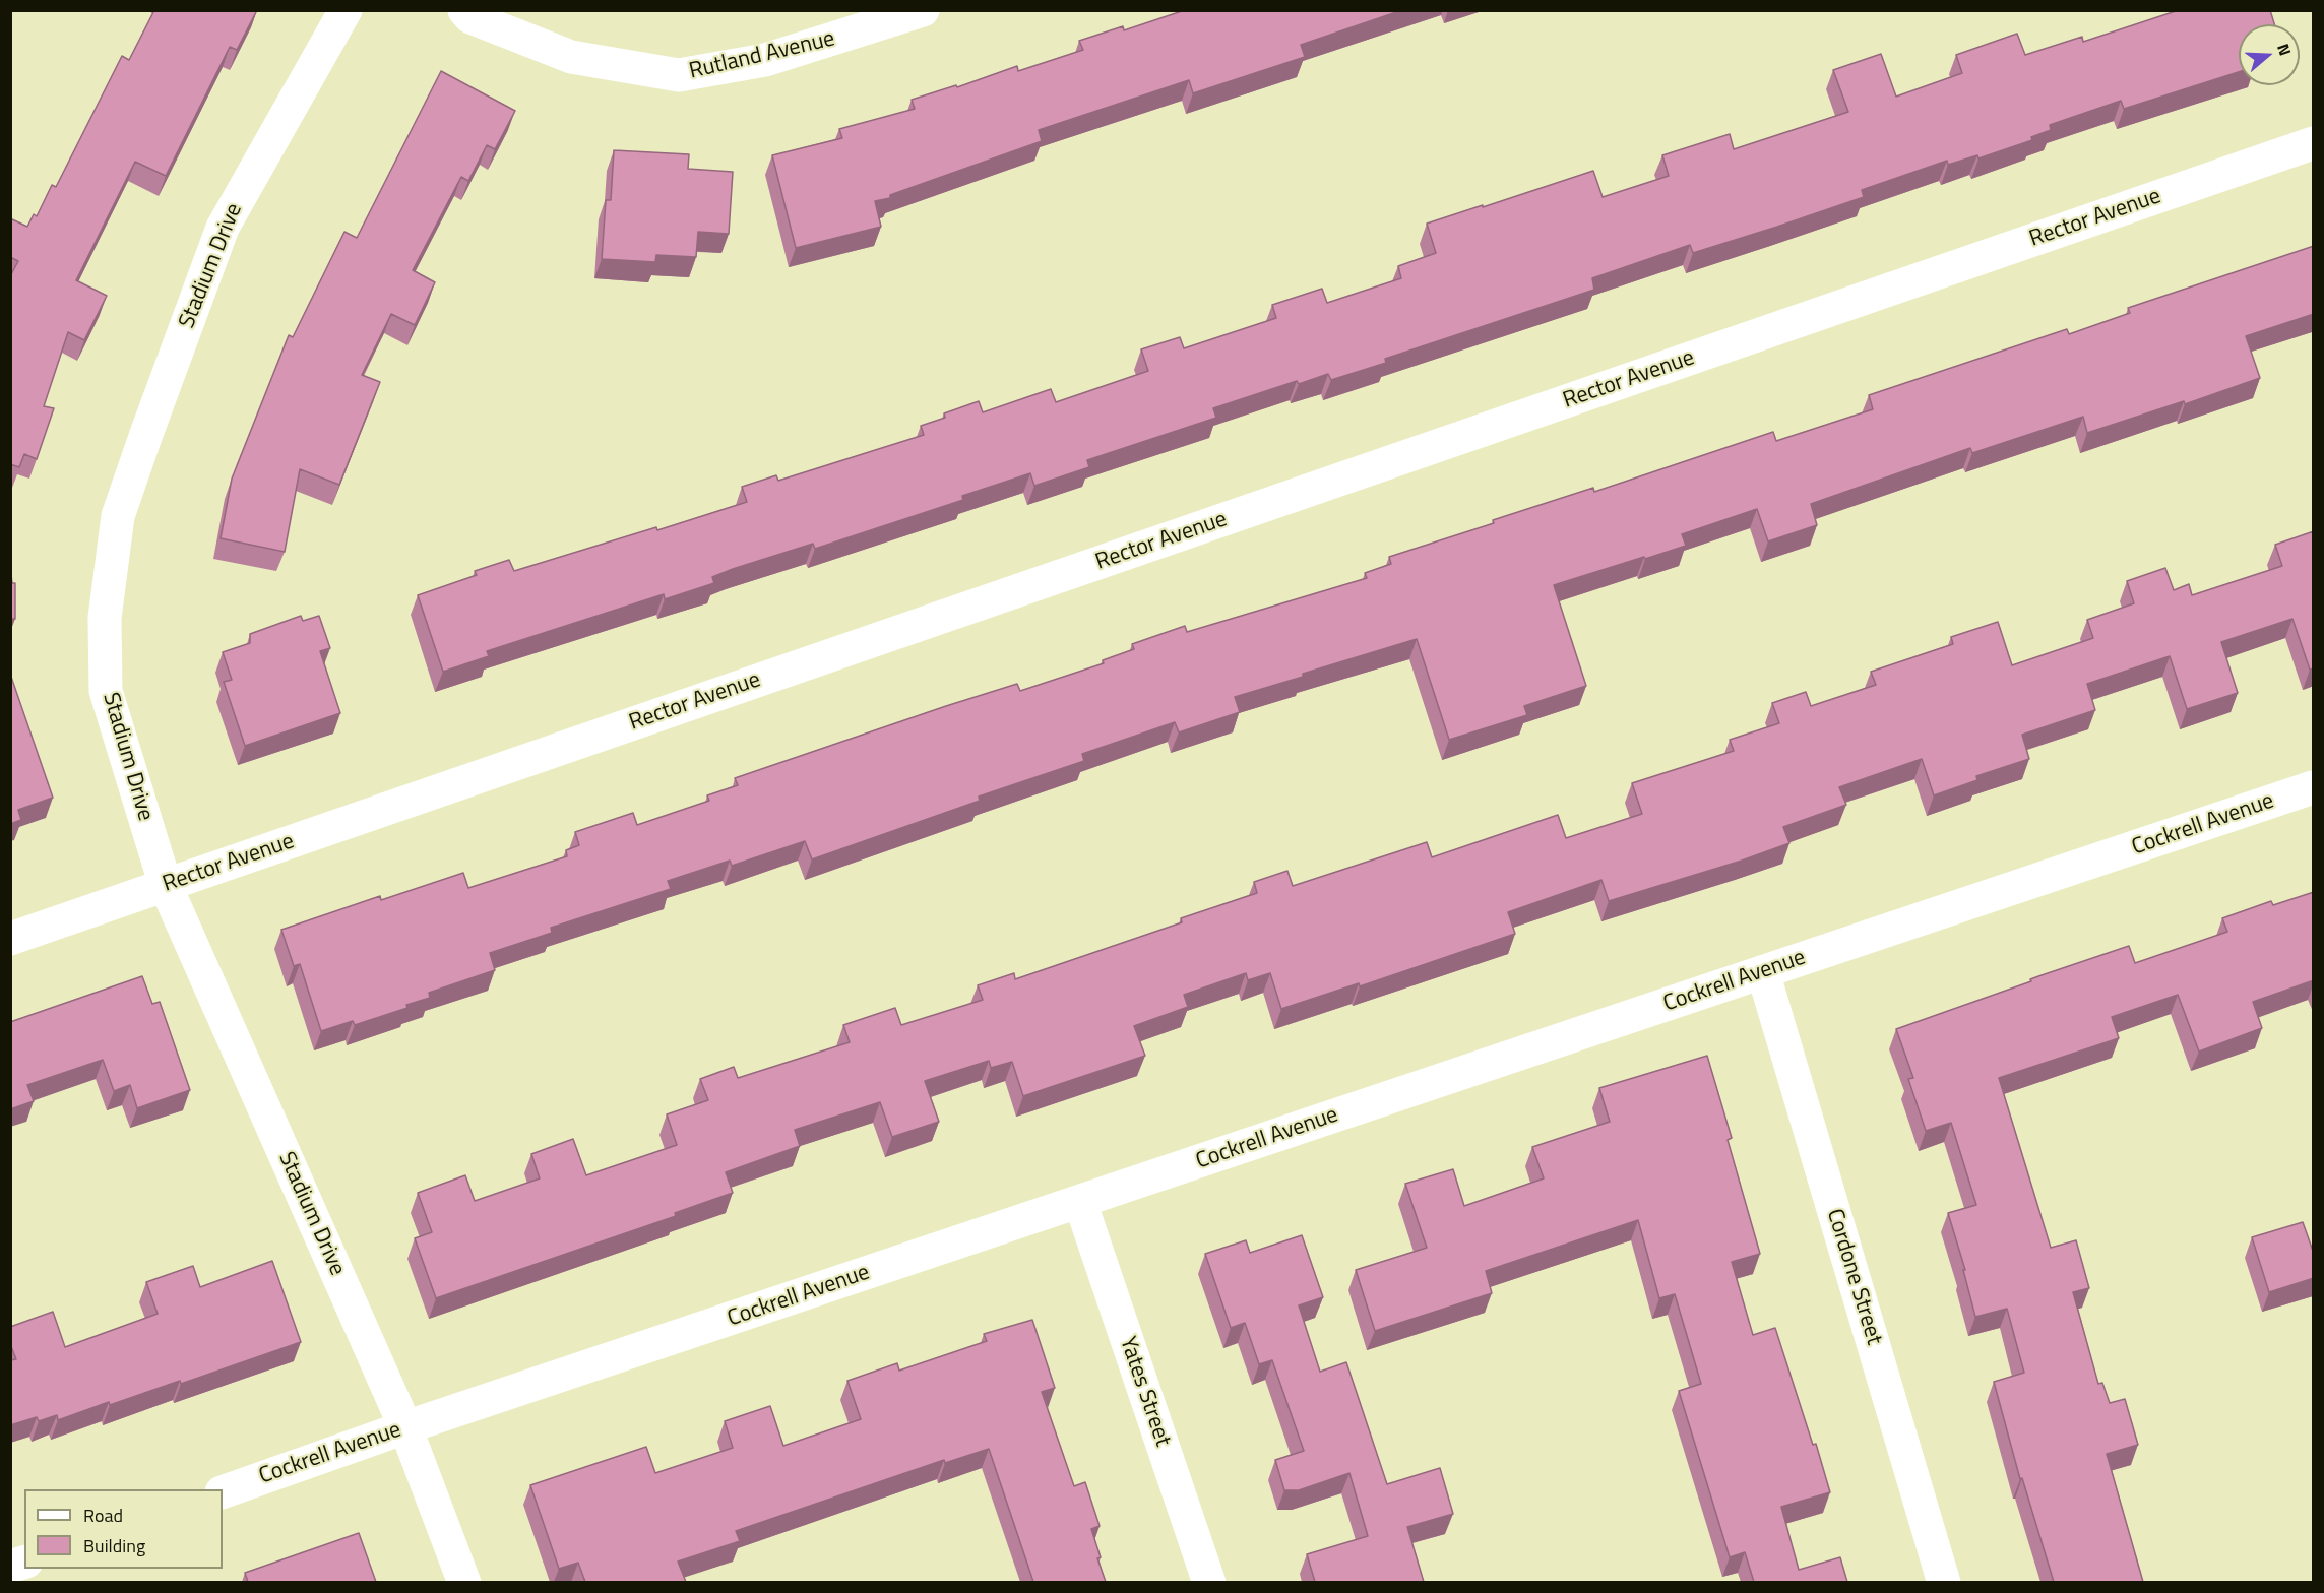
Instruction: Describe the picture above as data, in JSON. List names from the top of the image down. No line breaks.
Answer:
{"streets":{"street":["Rutland Avenue","Rector Avenue","Stadium Drive","Cockrell Avenue","Cordone Street","Yates Street"]},"crossings":[["Rector Avenue","Stadium Drive"],["Stadium Drive","Cockrell Avenue"],["Cockrell Avenue","Cordone Street"],["Cockrell Avenue","Yates Street"]],"legend":["Road","Building"],"north":"right"}
